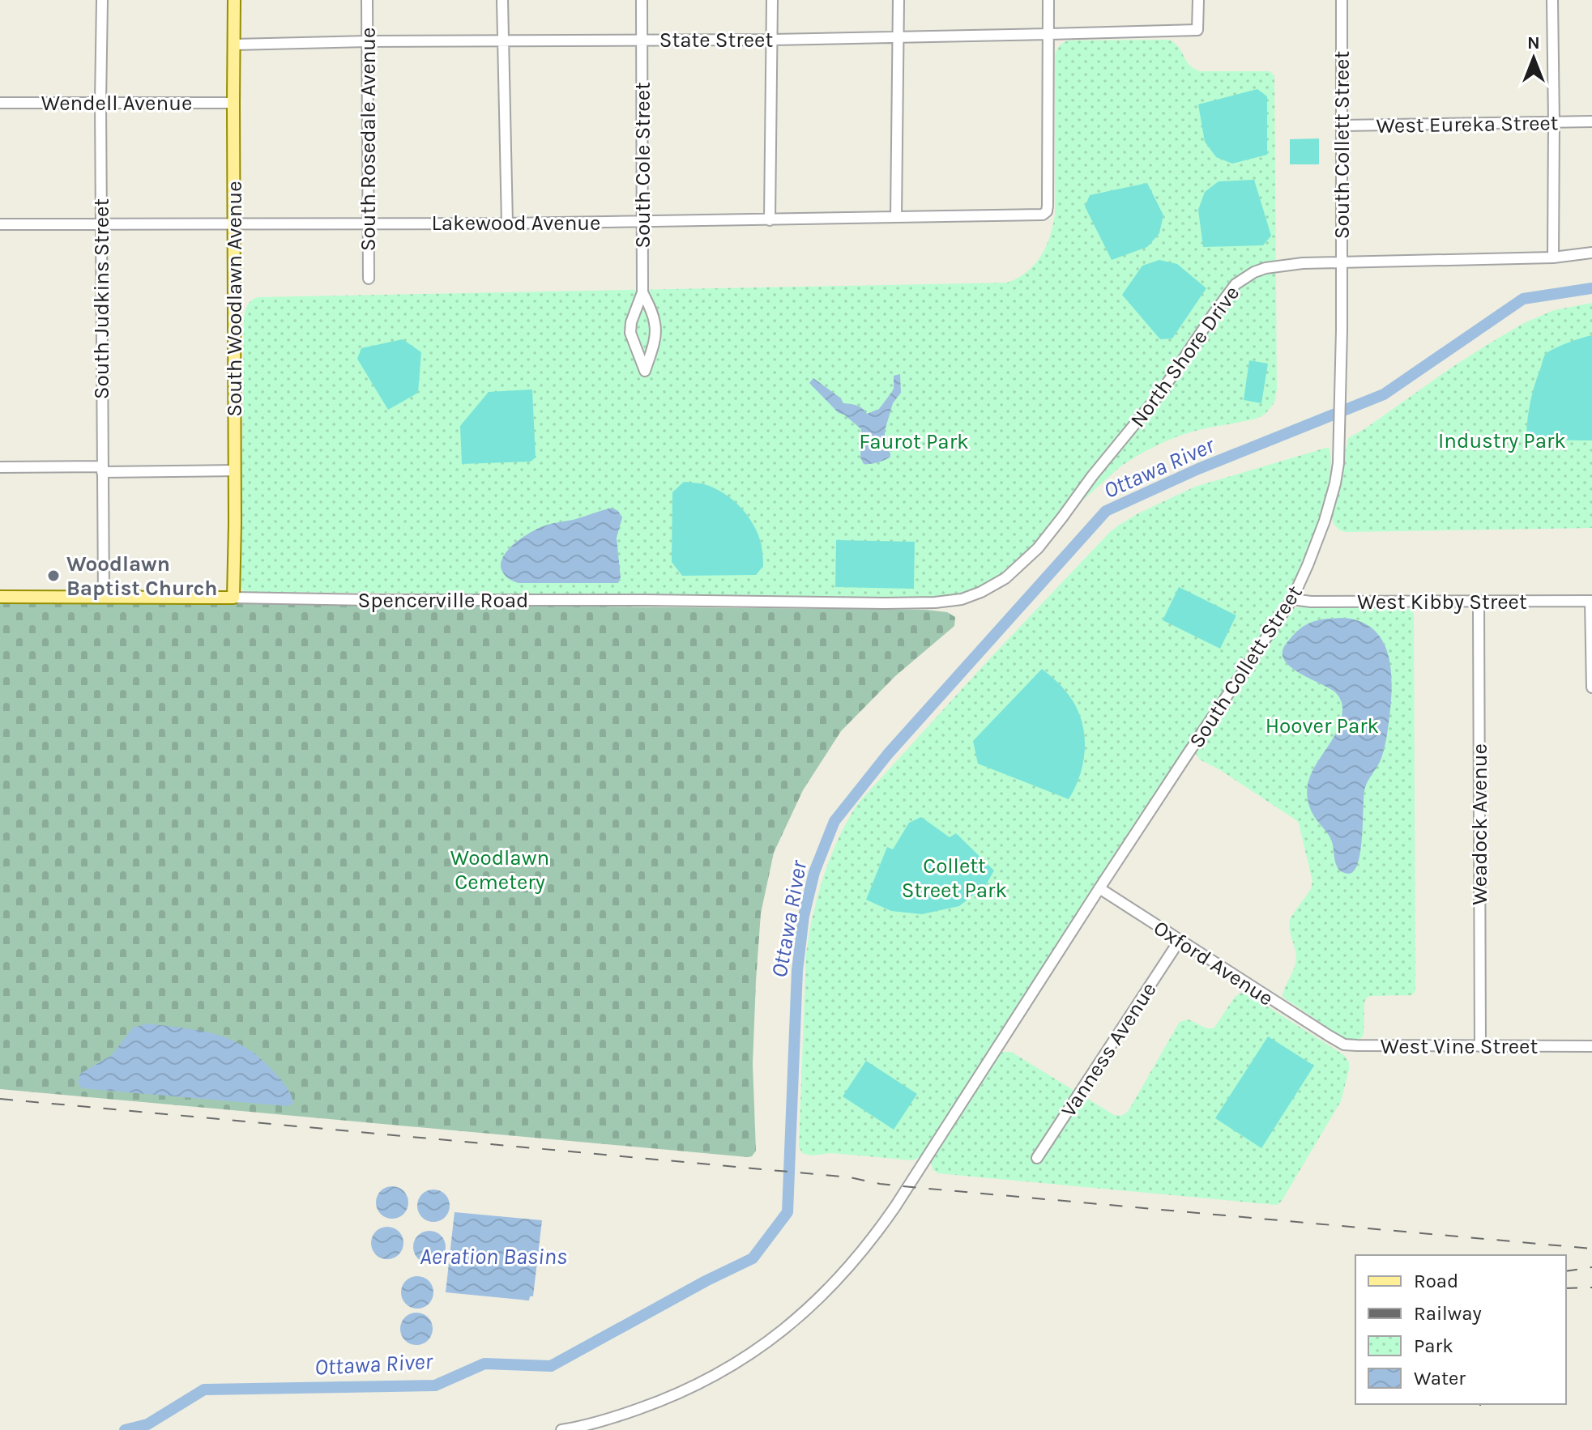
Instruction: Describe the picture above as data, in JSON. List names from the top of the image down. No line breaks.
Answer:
{"streets":{"main road":["South Woodlawn Avenue","Spencerville Road"],"street":["State Street","Wendell Avenue","West Eureka Street","South Rosedale Avenue","South Collett Street","South Cole Street","Lakewood Avenue","South Judkins Street","North Shore Drive","West Kibby Street","Weadock Avenue","Oxford Avenue","West Vine Street","Vanness Avenue"]},"crossings":[["State Street","South Rosedale Avenue"],["State Street","South Cole Street"],["State Street","Lakewood Avenue"],["State Street","South Woodlawn Avenue"],["Wendell Avenue","South Judkins Street"],["Wendell Avenue","South Woodlawn Avenue"],["West Eureka Street","South Collett Street"],["South Rosedale Avenue","Lakewood Avenue"],["South Collett Street","North Shore Drive"],["South Collett Street","West Kibby Street"],["South Collett Street","Oxford Avenue"],["South Cole Street","Lakewood Avenue"],["Lakewood Avenue","South Judkins Street"],["Lakewood Avenue","South Woodlawn Avenue"],["South Judkins Street","Spencerville Road"],["South Woodlawn Avenue","Spencerville Road"],["North Shore Drive","Spencerville Road"],["West Kibby Street","Weadock Avenue"],["Weadock Avenue","West Vine Street"],["Oxford Avenue","West Vine Street"],["Oxford Avenue","Vanness Avenue"]],"water":["Ottawa River","Aeration Basins"],"parks":["Industry Park","Faurot Park","Hoover Park","Woodlawn Cemetery","Collett Street Park"],"places":["Woodlawn Baptist Church"],"legend":["Road","Railway","Park","Water"],"north":"top"}
